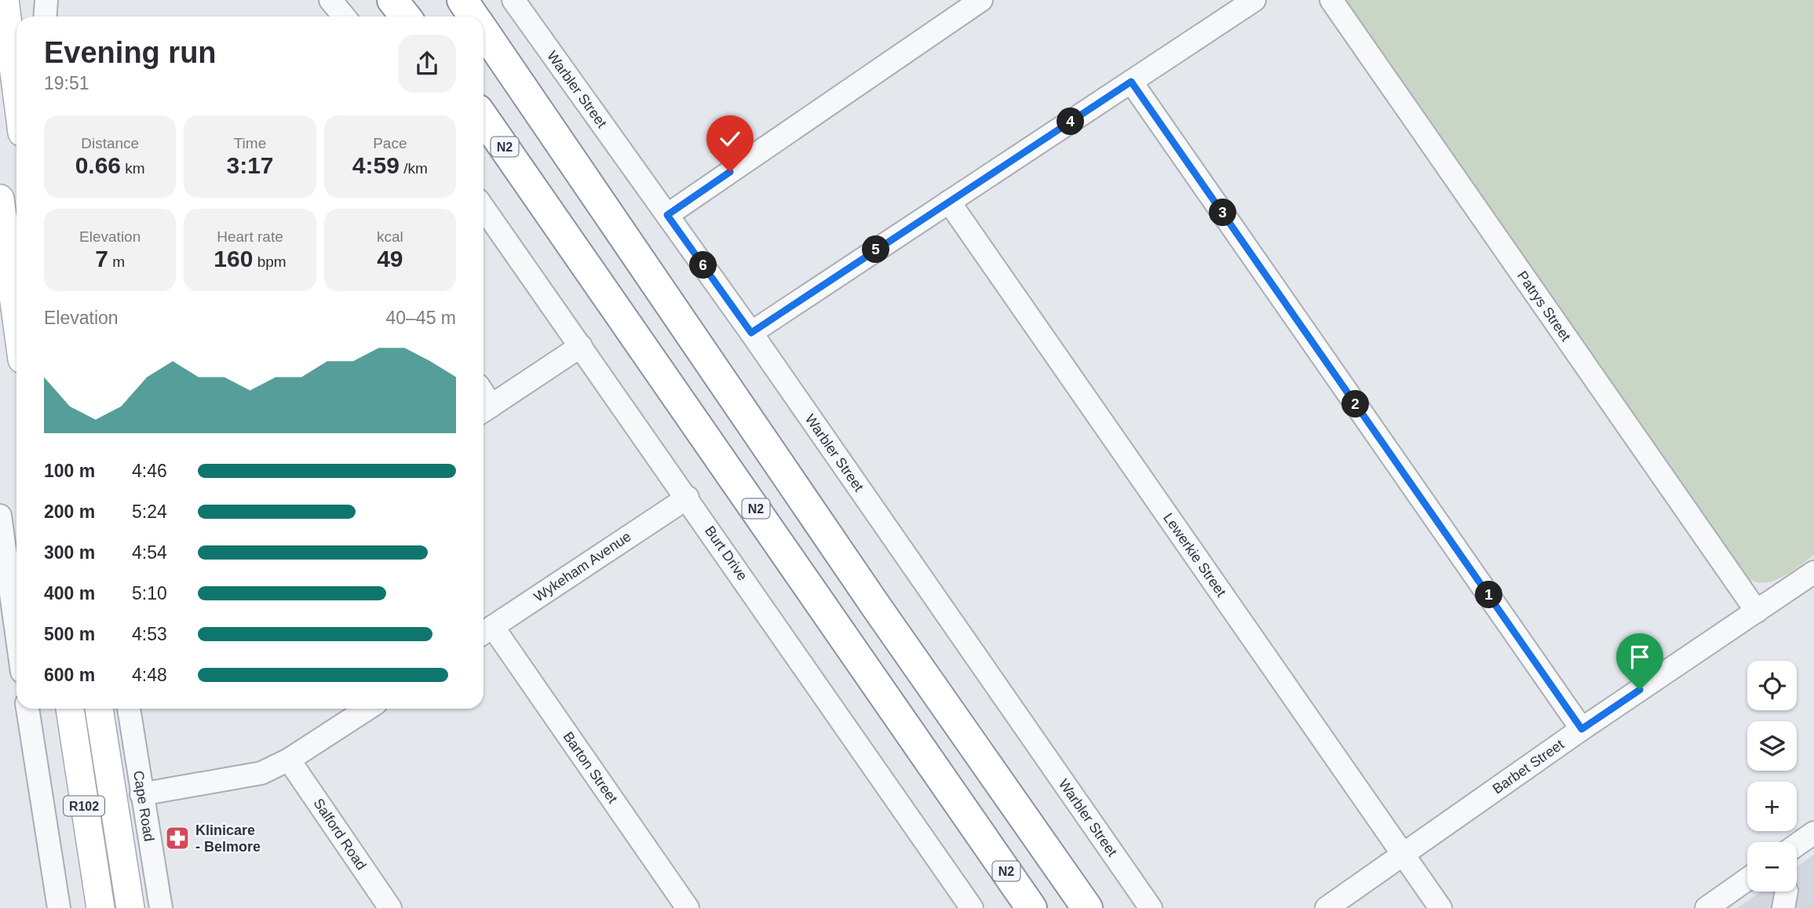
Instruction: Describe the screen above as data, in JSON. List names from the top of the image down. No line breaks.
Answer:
{"streets":{"highway":["N2"],"main road":["R102"],"street":["Warbler Street","Patrys Street","Burt Drive","Lewerkie Street","Wykeham Avenue","Barbet Street","Barton Street","Cape Road","Salford Road"]},"crossings":[["Patrys Street","Barbet Street"],["Burt Drive","Wykeham Avenue"],["Lewerkie Street","Barbet Street"],["Wykeham Avenue","Barton Street"]],"places":{"pharmacy":["Klinicare - Belmore"]},"page":{"heading":["Evening run","19:51"],"pins":["4","3","5","6","2","1"],"stats":[["Distance","0.66 km"],["Time","3:17"],["Pace","4:59 /km"],["Elevation","7 m"],["Heart rate","160 bpm"],["kcal","49"]],"chart":["Elevation","40–45 m"],"list":[{"name":"100 m","note":"4:46"},{"name":"200 m","note":"5:24"},{"name":"300 m","note":"4:54"},{"name":"400 m","note":"5:10"},{"name":"500 m","note":"4:53"},{"name":"600 m","note":"4:48"}],"map_buttons":["+","−"]}}
